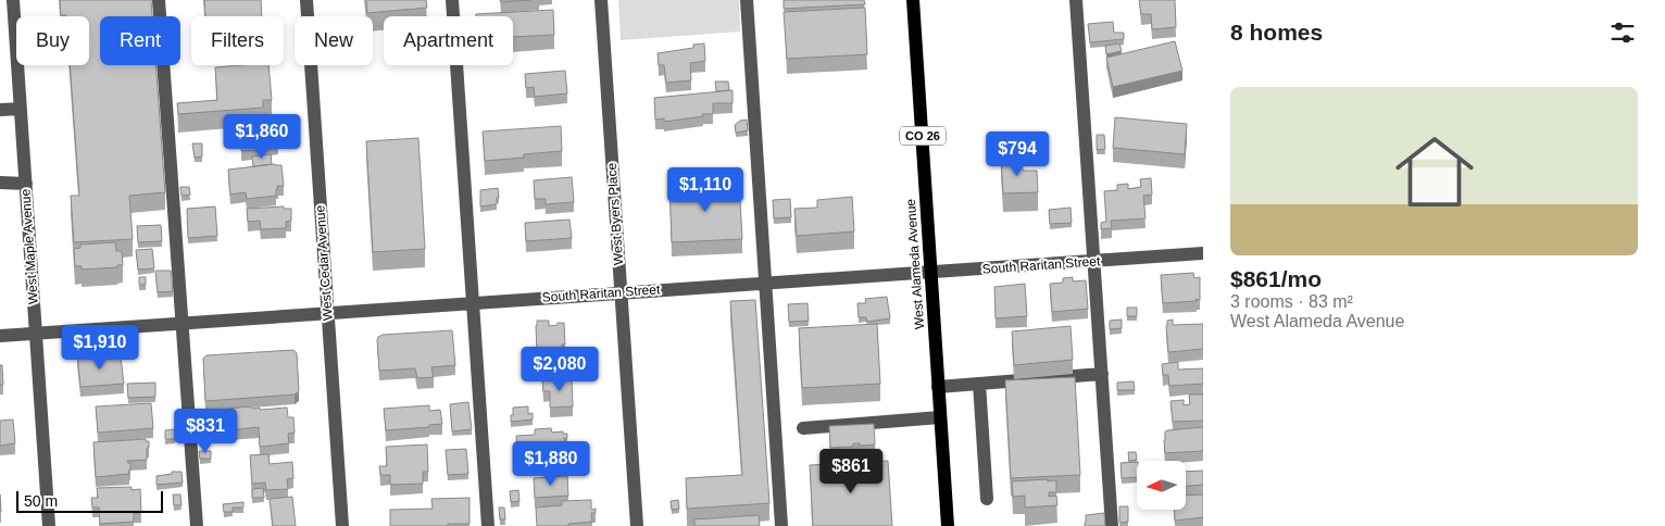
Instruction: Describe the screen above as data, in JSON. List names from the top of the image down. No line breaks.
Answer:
{"streets":{"main road":["CO 26","West Alameda Avenue"],"street":["West Byers Place","West Maple Avenue","West Cedar Avenue","South Raritan Street"]},"crossings":[["West Byers Place","South Raritan Street"],["West Maple Avenue","South Raritan Street"],["West Cedar Avenue","South Raritan Street"],["West Alameda Avenue","South Raritan Street"]],"scale_bar":"50 m","north":"left","page":{"heading":"8 homes","chip":["Buy","Rent","Filters","New","Apartment"],"list":[{"name":"$861/mo","note":"3 rooms · 83 m² · West Alameda Avenue"}],"price":["$1,860","$794","$1,110","$1,910","$2,080","$831","$1,880","$861"],"scale":"50 m"}}
